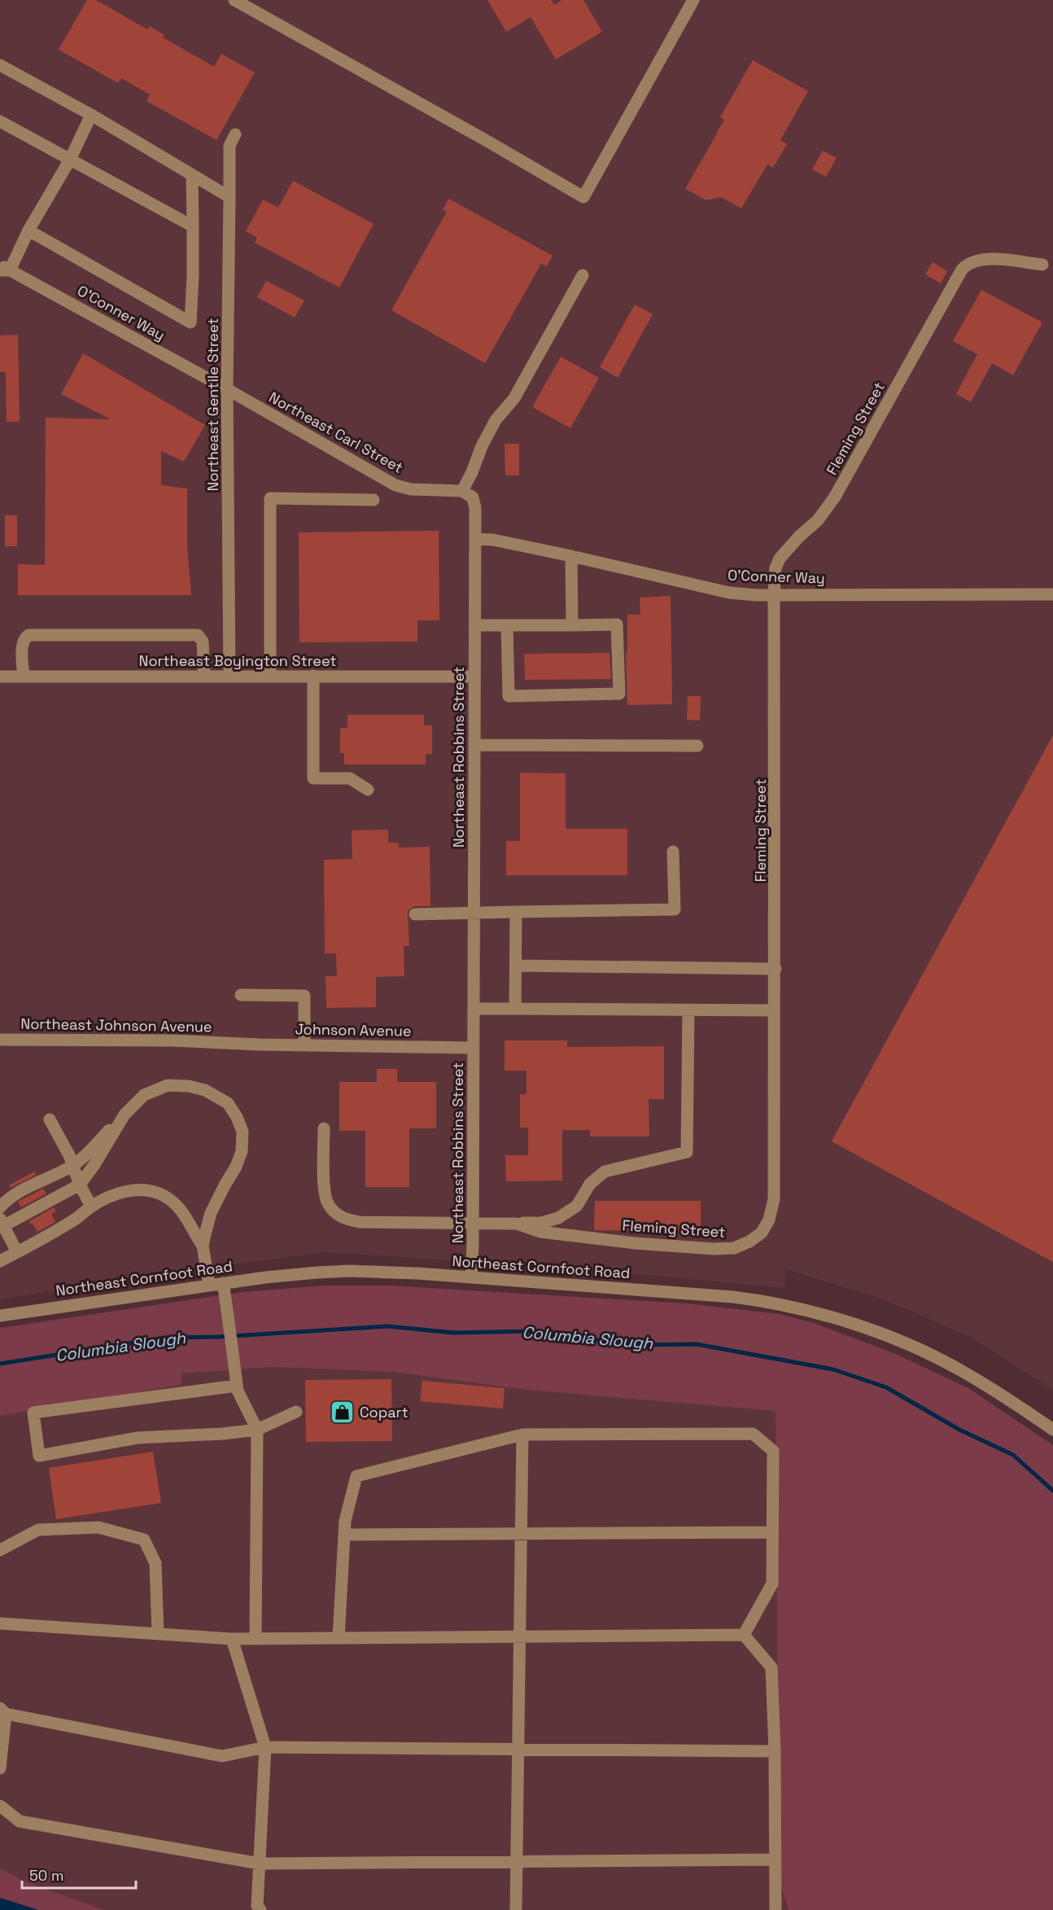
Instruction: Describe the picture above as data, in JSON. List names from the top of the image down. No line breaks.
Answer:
{"streets":{"street":["O'Conner Way","Northeast Gentile Street","Fleming Street","Northeast Carl Street","Northeast Boyington Street","Northeast Robbins Street","Northeast Johnson Avenue","Johnson Avenue","Northeast Cornfoot Road"]},"crossings":[["O'Conner Way","Northeast Gentile Street"],["O'Conner Way","Fleming Street"],["O'Conner Way","Northeast Carl Street"],["O'Conner Way","Northeast Robbins Street"],["Northeast Gentile Street","Northeast Carl Street"],["Northeast Gentile Street","Northeast Boyington Street"],["Fleming Street","Northeast Robbins Street"],["Northeast Carl Street","Northeast Robbins Street"],["Northeast Boyington Street","Northeast Robbins Street"],["Northeast Robbins Street","Johnson Avenue"],["Northeast Robbins Street","Northeast Cornfoot Road"],["Northeast Johnson Avenue","Johnson Avenue"]],"water":["Columbia Slough"],"places":{"shop":["Copart"]},"scale_bar":"50 m"}
